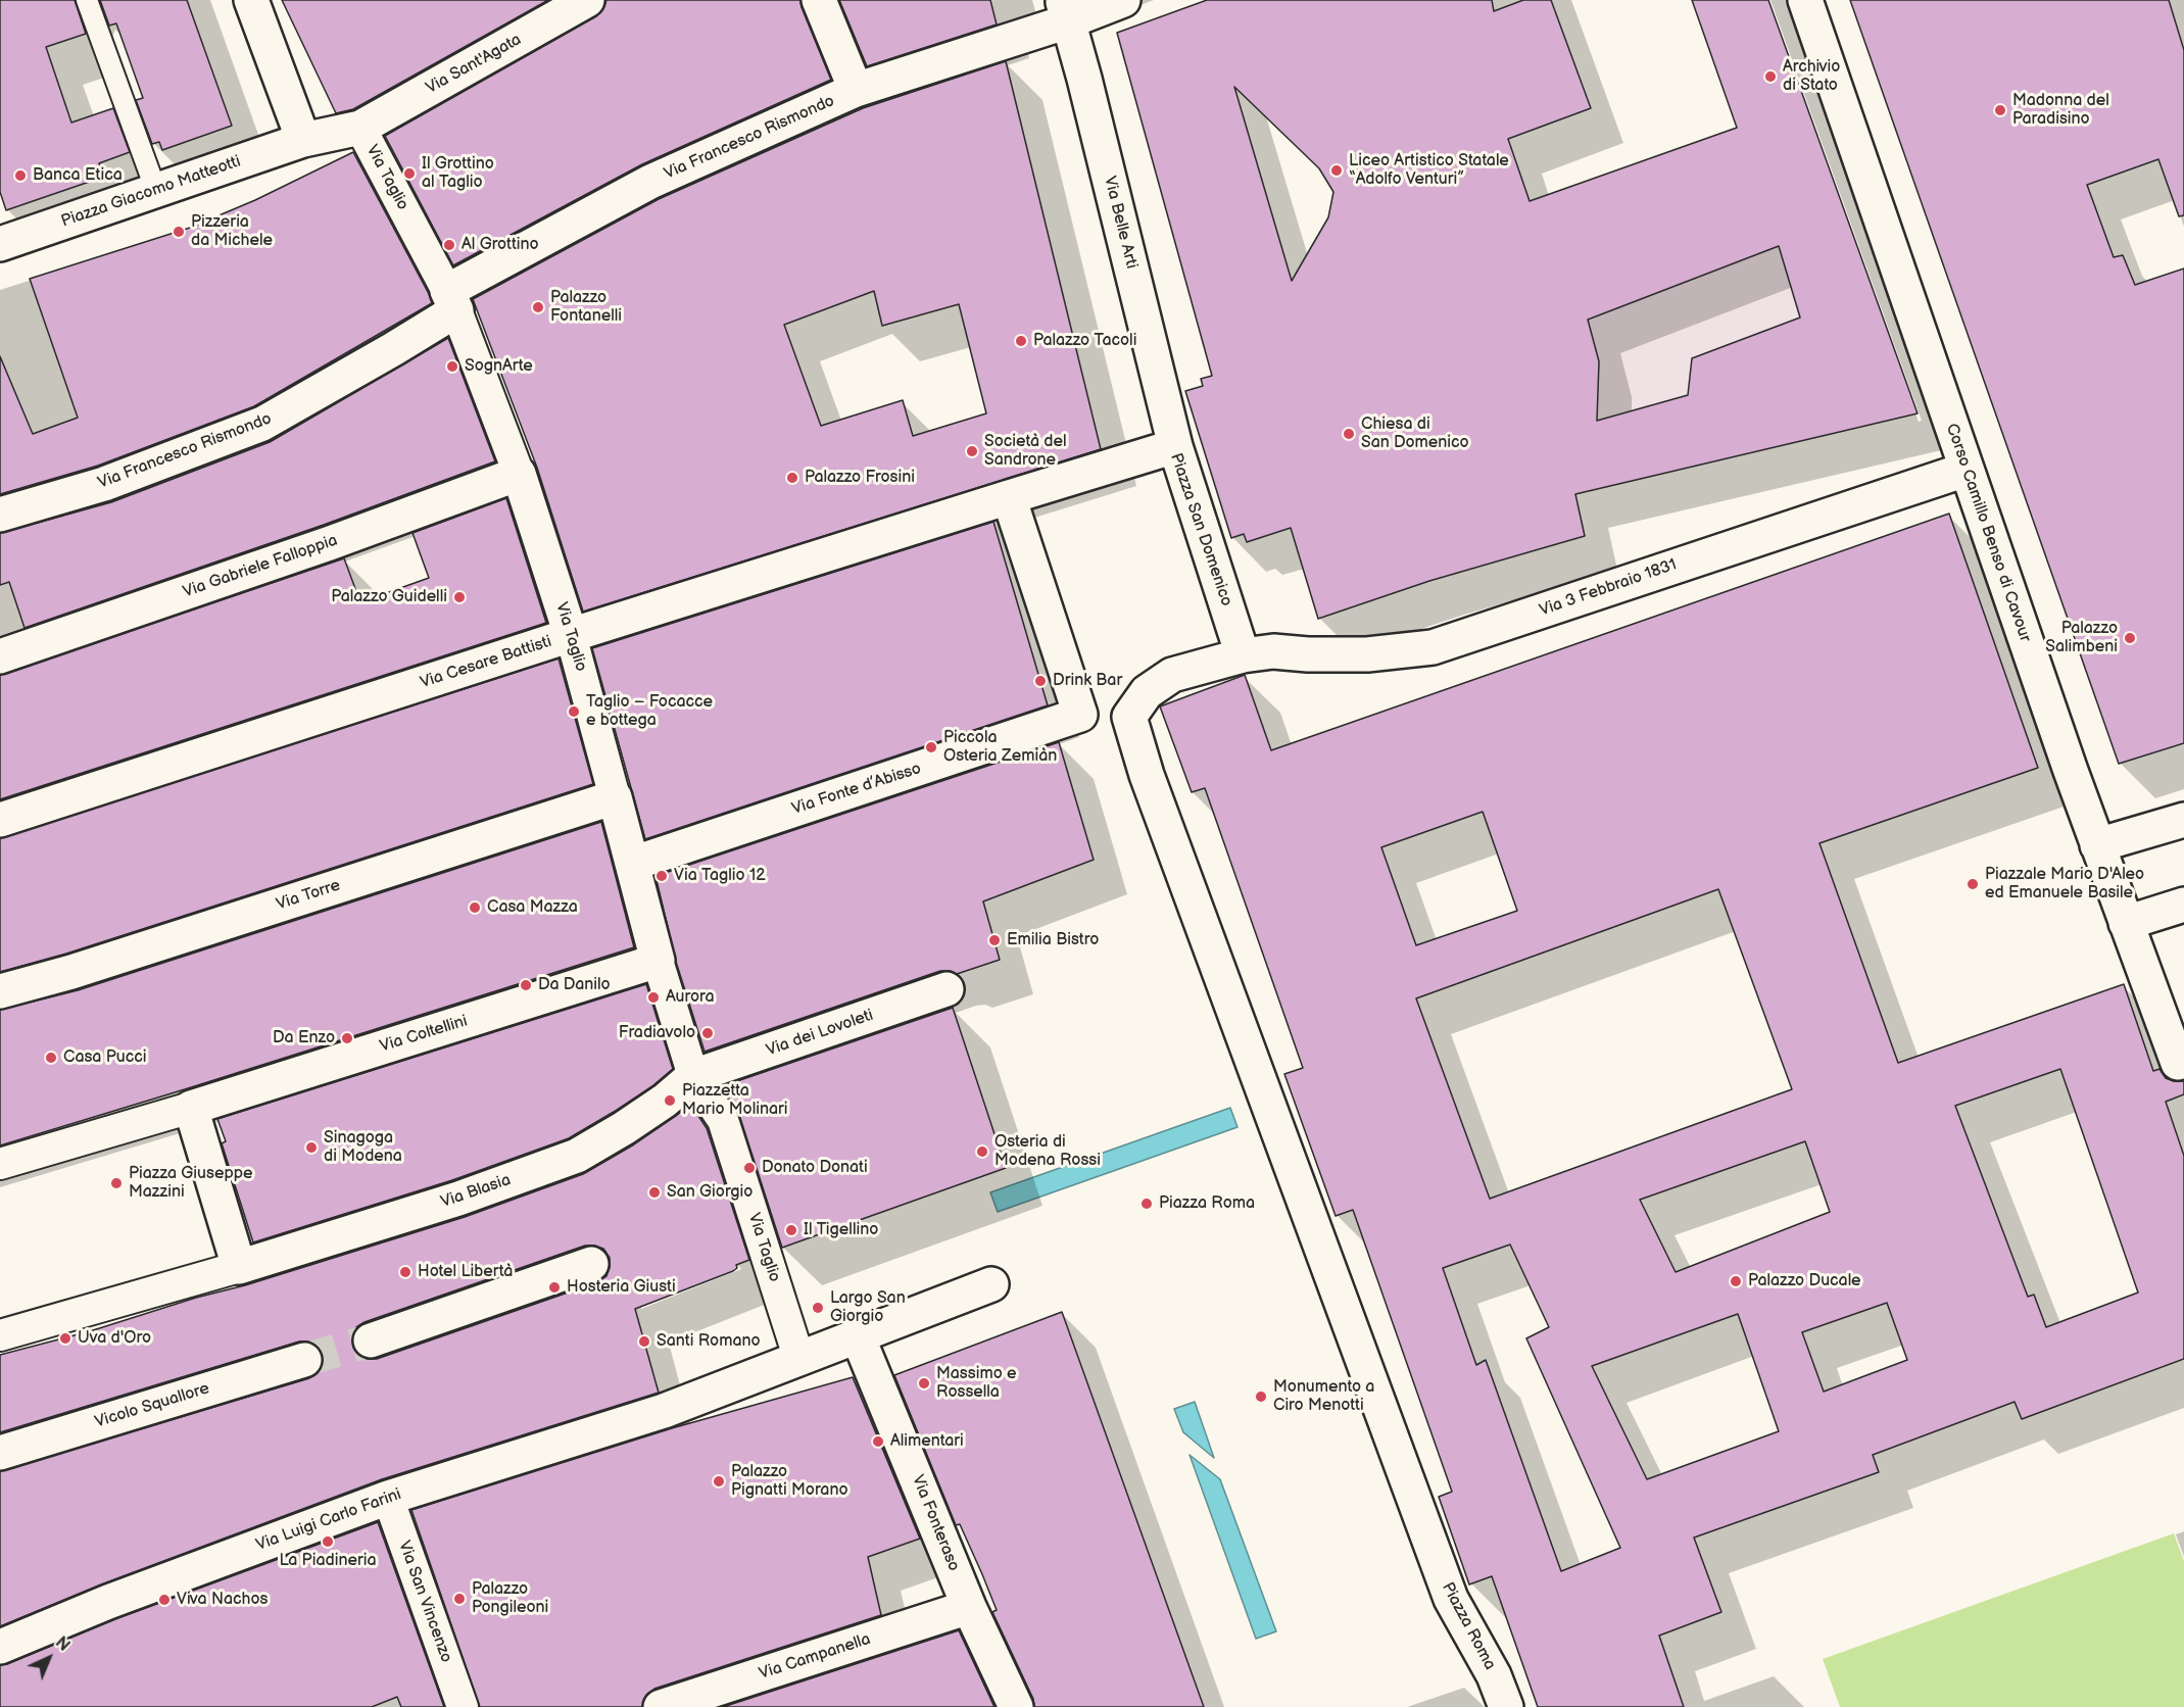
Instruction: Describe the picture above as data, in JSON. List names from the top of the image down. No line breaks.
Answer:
{"streets":{"street":["Via Sant'Agata","Via Francesco Rismondo","Via Taglio","Piazza Giacomo Matteotti","Via Belle Arti","Piazza San Domenico","Corso Camillo Benso di Cavour","Via Gabriele Falloppia","Via 3 Febbraio 1831","Via Cesare Battisti","Via Fonte d’Abisso","Via Torre","Via dei Lovoleti","Via Coltellini","Via Blasia","Vicolo Squallore","Via Luigi Carlo Farini","Via Fonteraso","Via San Vincenzo","Piazza Roma","Via Campanella"]},"crossings":[["Via Sant'Agata","Via Taglio"],["Via Francesco Rismondo","Via Taglio"],["Via Francesco Rismondo","Via Belle Arti"],["Via Taglio","Piazza Giacomo Matteotti"],["Via Taglio","Via Gabriele Falloppia"],["Via Taglio","Via Cesare Battisti"],["Via Taglio","Via Fonte d’Abisso"],["Via Taglio","Via Torre"],["Via Taglio","Via dei Lovoleti"],["Via Taglio","Via Coltellini"],["Via Taglio","Via Blasia"],["Via Taglio","Via Luigi Carlo Farini"],["Via Belle Arti","Piazza San Domenico"],["Piazza San Domenico","Via 3 Febbraio 1831"],["Piazza San Domenico","Via Cesare Battisti"],["Piazza San Domenico","Via Fonte d’Abisso"],["Piazza San Domenico","Piazza Roma"],["Corso Camillo Benso di Cavour","Via 3 Febbraio 1831"],["Via 3 Febbraio 1831","Piazza Roma"],["Via Cesare Battisti","Via Fonte d’Abisso"],["Via dei Lovoleti","Via Blasia"],["Via Luigi Carlo Farini","Via San Vincenzo"],["Via Fonteraso","Via Campanella"]],"places":["Archivio di Stato","Madonna del Paradisino","Liceo Artistico Statale “Adolfo Venturi”","Il Grottino al Taglio","Banca Etica","Pizzeria da Michele","Al Grottino","Palazzo Fontanelli","Palazzo Tacoli","SognArte","Chiesa di San Domenico","Società del Sandrone","Palazzo Frosini","Palazzo Guidelli","Palazzo Salimbeni","Drink Bar","Taglio – Focacce e bottega","Piccola Osteria Zemiàn","Via Taglio 12","Piazzale Mario D'Aleo ed Emanuele Basile","Casa Mazza","Emilia Bistro","Da Danilo","Aurora","Fradiavolo","Da Enzo","Casa Pucci","Piazzetta Mario Molinari","Sinagoga di Modena","Osteria di Modena Rossi","Donato Donati","Piazza Giuseppe Mazzini","San Giorgio","Piazza Roma","Il Tigellino","Hotel Libertà","Palazzo Ducale","Hosteria Giusti","Largo San Giorgio","Uva d'Oro","Santi Romano","Massimo e Rossella","Monumento a Ciro Menotti","Alimentari","Palazzo Pignatti Morano","La Piadineria","Palazzo Pongileoni","Viva Nachos"],"north":"top right"}
